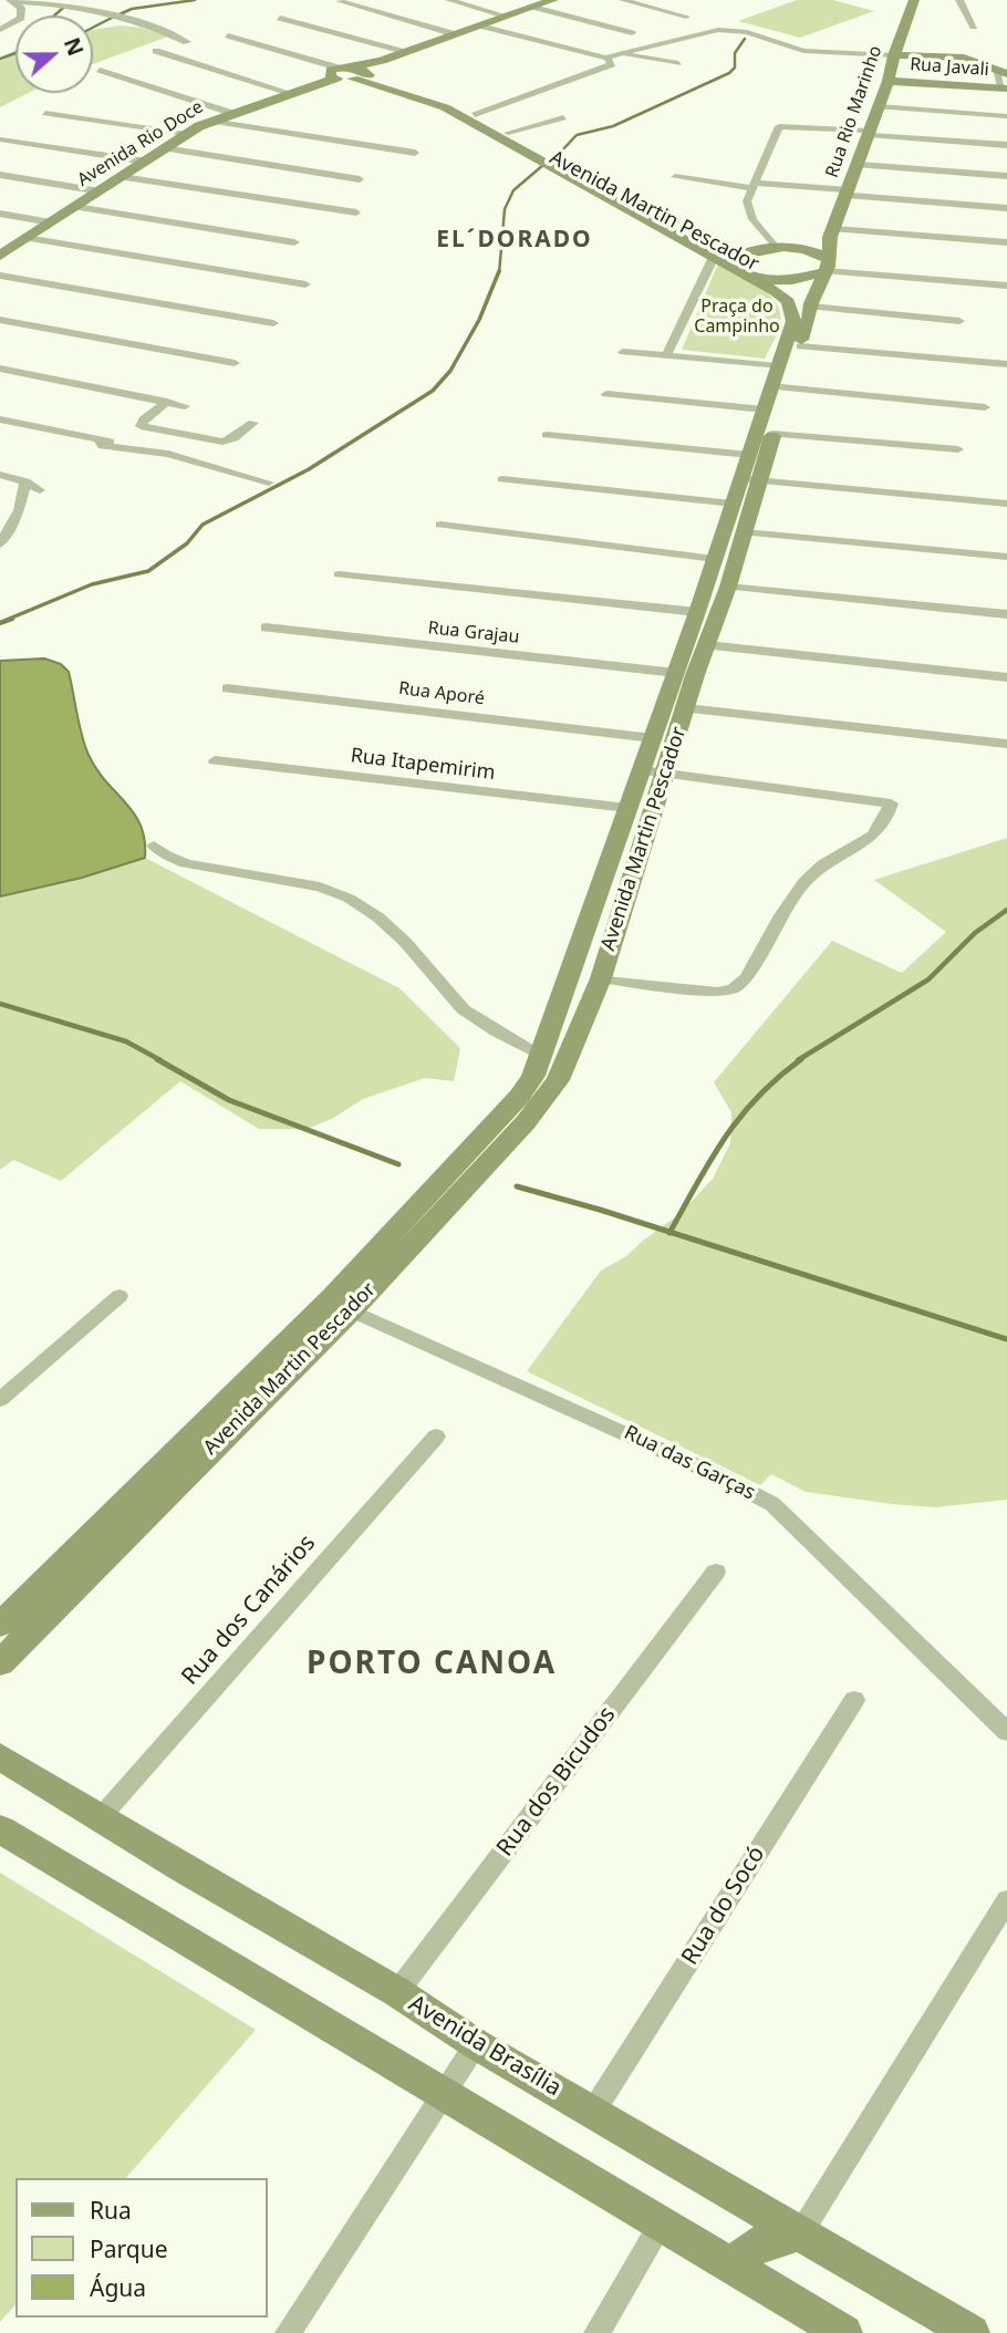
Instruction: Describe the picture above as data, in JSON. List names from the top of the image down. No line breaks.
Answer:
{"streets":{"street":["Rua Javali","Rua Rio Marinho","Avenida Rio Doce","Avenida Martin Pescador","Rua Grajau","Rua Aporé","Rua Itapemirim","Rua das Garças","Rua dos Canários","Rua dos Bicudos","Rua do Socó","Avenida Brasília"]},"crossings":[["Rua Javali","Rua Rio Marinho"],["Rua Rio Marinho","Avenida Martin Pescador"],["Avenida Rio Doce","Avenida Martin Pescador"],["Avenida Martin Pescador","Rua Grajau"],["Avenida Martin Pescador","Rua Aporé"],["Avenida Martin Pescador","Rua Itapemirim"],["Avenida Martin Pescador","Rua das Garças"],["Rua dos Canários","Avenida Brasília"],["Rua dos Bicudos","Avenida Brasília"],["Rua do Socó","Avenida Brasília"]],"districts":["EL´DORADO","PORTO CANOA"],"parks":["Praça do Campinho"],"legend":["Rua","Parque","Água"],"north":"right"}
